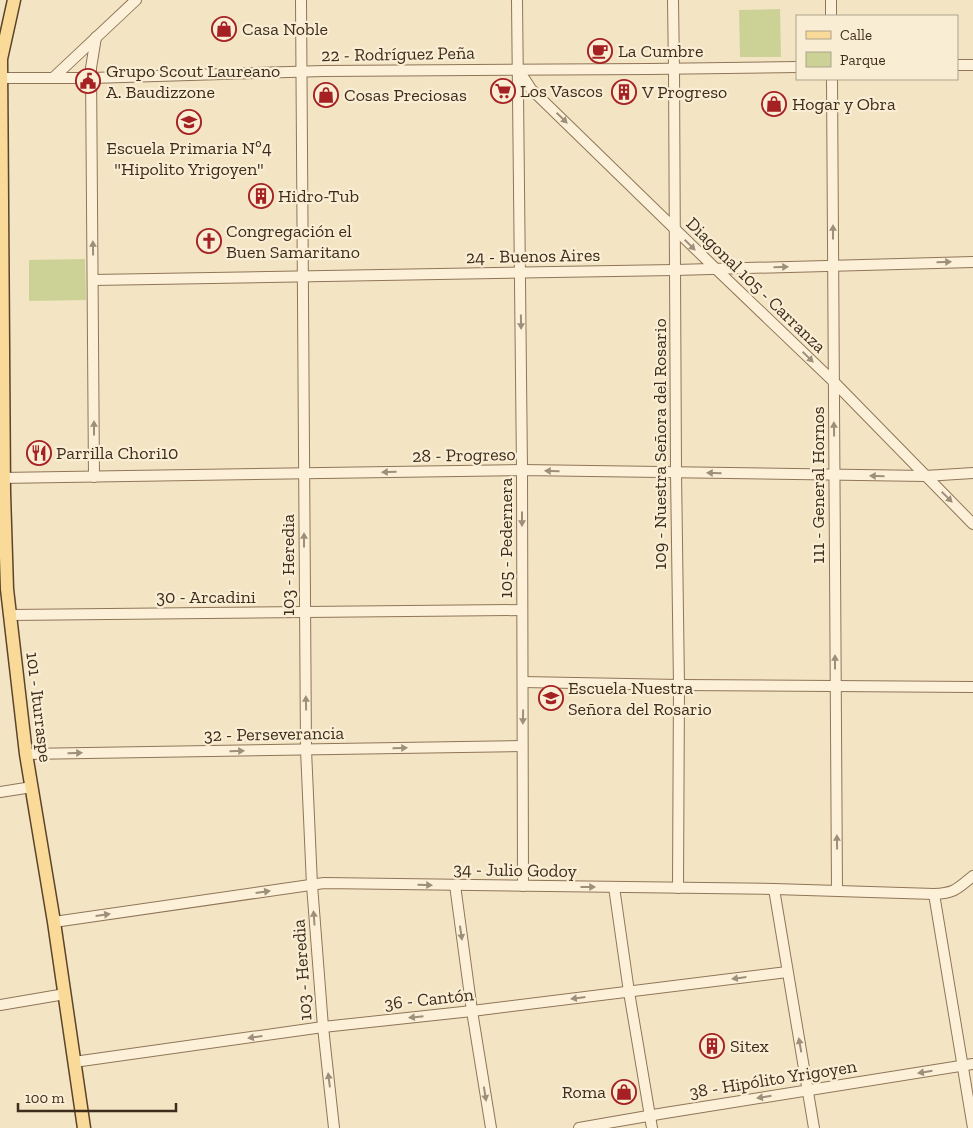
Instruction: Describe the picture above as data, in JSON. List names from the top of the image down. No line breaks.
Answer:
{"streets":{"main road":["101 - Iturraspe"],"street":["22 - Rodríguez Peña","24 - Buenos Aires","Diagonal 105 - Carranza","109 - Nuestra Señora del Rosario","28 - Progreso","111 - General Hornos","105 - Pedernera","103 - Heredia","30 - Arcadini","32 - Perseverancia","34 - Julio Godoy","36 - Cantón","38 - Hipólito Yrigoyen"]},"crossings":[["22 - Rodríguez Peña","Diagonal 105 - Carranza"],["22 - Rodríguez Peña","109 - Nuestra Señora del Rosario"],["22 - Rodríguez Peña","105 - Pedernera"],["22 - Rodríguez Peña","103 - Heredia"],["22 - Rodríguez Peña","101 - Iturraspe"],["24 - Buenos Aires","Diagonal 105 - Carranza"],["24 - Buenos Aires","109 - Nuestra Señora del Rosario"],["24 - Buenos Aires","111 - General Hornos"],["24 - Buenos Aires","105 - Pedernera"],["24 - Buenos Aires","103 - Heredia"],["Diagonal 105 - Carranza","109 - Nuestra Señora del Rosario"],["Diagonal 105 - Carranza","28 - Progreso"],["Diagonal 105 - Carranza","111 - General Hornos"],["Diagonal 105 - Carranza","105 - Pedernera"],["109 - Nuestra Señora del Rosario","28 - Progreso"],["109 - Nuestra Señora del Rosario","34 - Julio Godoy"],["28 - Progreso","111 - General Hornos"],["28 - Progreso","105 - Pedernera"],["28 - Progreso","103 - Heredia"],["28 - Progreso","101 - Iturraspe"],["111 - General Hornos","34 - Julio Godoy"],["105 - Pedernera","30 - Arcadini"],["105 - Pedernera","32 - Perseverancia"],["105 - Pedernera","34 - Julio Godoy"],["103 - Heredia","30 - Arcadini"],["103 - Heredia","32 - Perseverancia"],["103 - Heredia","34 - Julio Godoy"],["103 - Heredia","36 - Cantón"],["30 - Arcadini","101 - Iturraspe"],["101 - Iturraspe","32 - Perseverancia"],["101 - Iturraspe","34 - Julio Godoy"],["101 - Iturraspe","36 - Cantón"]],"one_way":["Diagonal 105 - Carranza","28 - Progreso","111 - General Hornos","105 - Pedernera","103 - Heredia","32 - Perseverancia","34 - Julio Godoy","36 - Cantón","38 - Hipólito Yrigoyen"],"places":{"shop":["Casa Noble","Cosas Preciosas","Hogar y Obra","Roma"],"cafe":["La Cumbre"],"public building":["Grupo Scout Laureano A. Baudizzone"],"supermarket":["Los Vascos"],"building":["V Progreso","Hidro-Tub","Sitex"],"school or university":["Escuela Primaria Nº4 \"Hipolito Yrigoyen\"","Escuela Nuestra Señora del Rosario"],"church":["Congregación el Buen Samaritano"],"restaurant":["Parrilla Chori10"]},"legend":["Calle","Parque"],"scale_bar":"100 m"}
